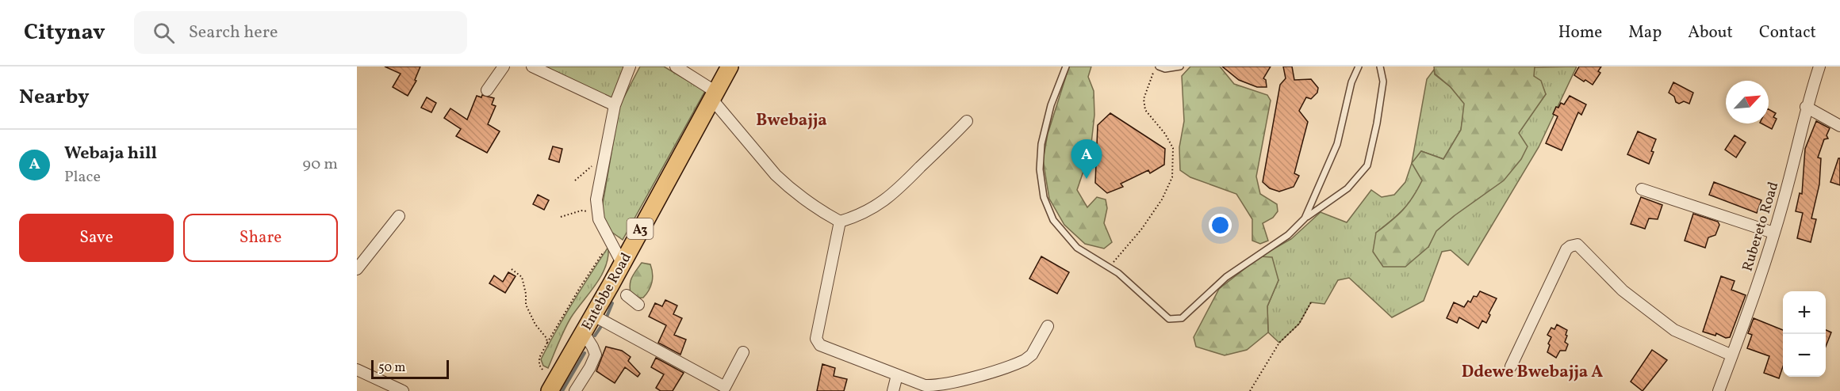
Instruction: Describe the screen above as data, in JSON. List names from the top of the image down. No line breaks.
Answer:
{"streets":{"main road":["A3","Entebbe Road"],"street":["Rubereto Road"]},"districts":["Bwebajja","Ddewe Bwebajja A"],"scale_bar":"50 m","north":"top right","page":{"header":"Citynav","search":"Search here","nav":["Home","Map","About","Contact"],"heading":"Nearby","list":[{"mark":"A","name":"Webaja hill","note":"Place","value":"90 m"}],"pins":"A","buttons":["Save","Share"],"map_buttons":["+","−"],"scale":"50 m"}}
